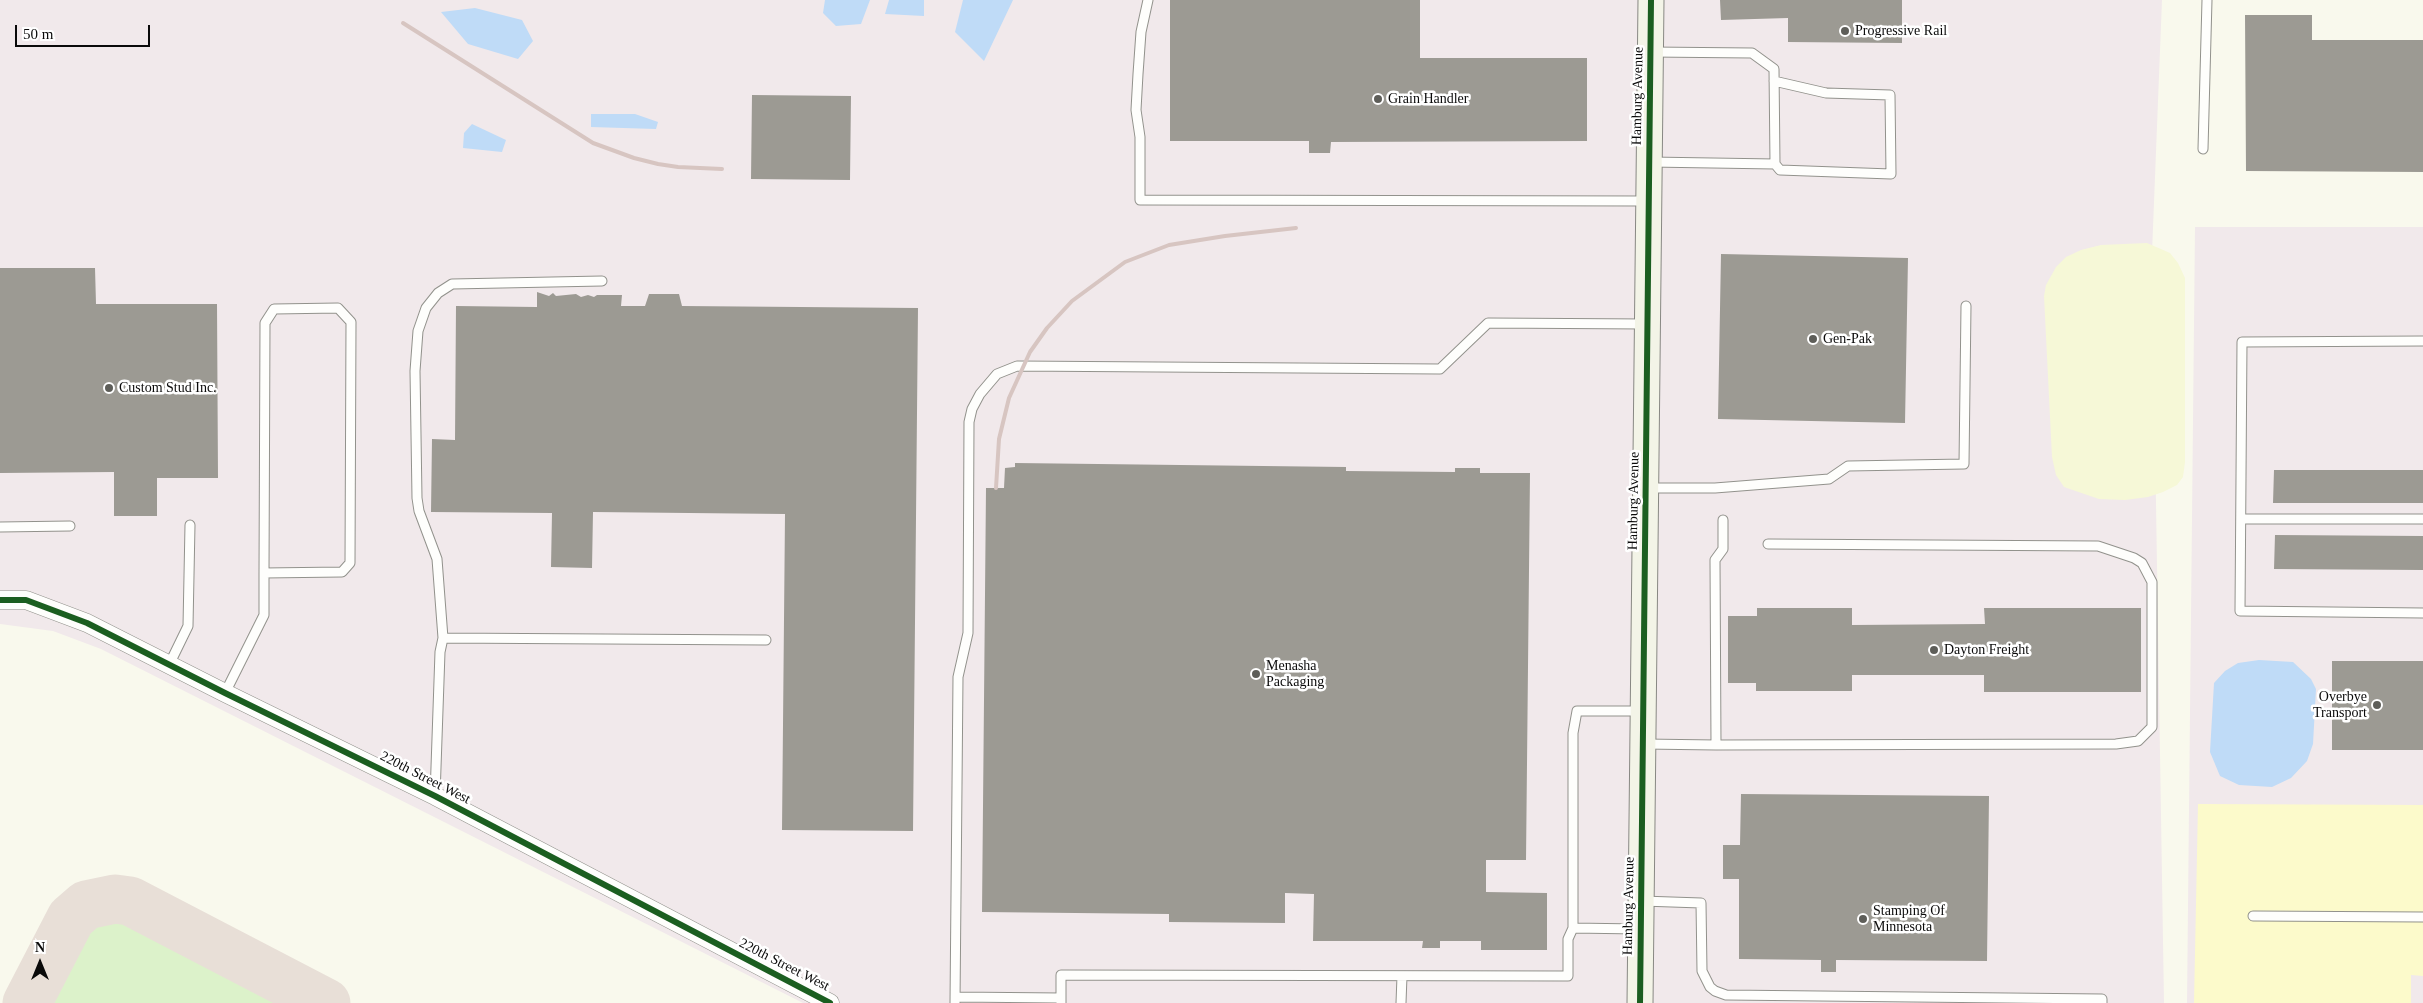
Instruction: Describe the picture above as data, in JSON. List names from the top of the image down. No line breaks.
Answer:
{"streets":{"street":["Hamburg Avenue","220th Street West"]},"places":["Progressive Rail","Grain Handler","Gen-Pak","Custom Stud Inc.","Dayton Freight","Menasha Packaging","Overbye Transport","Stamping Of Minnesota"],"scale_bar":"50 m","north":"top"}
